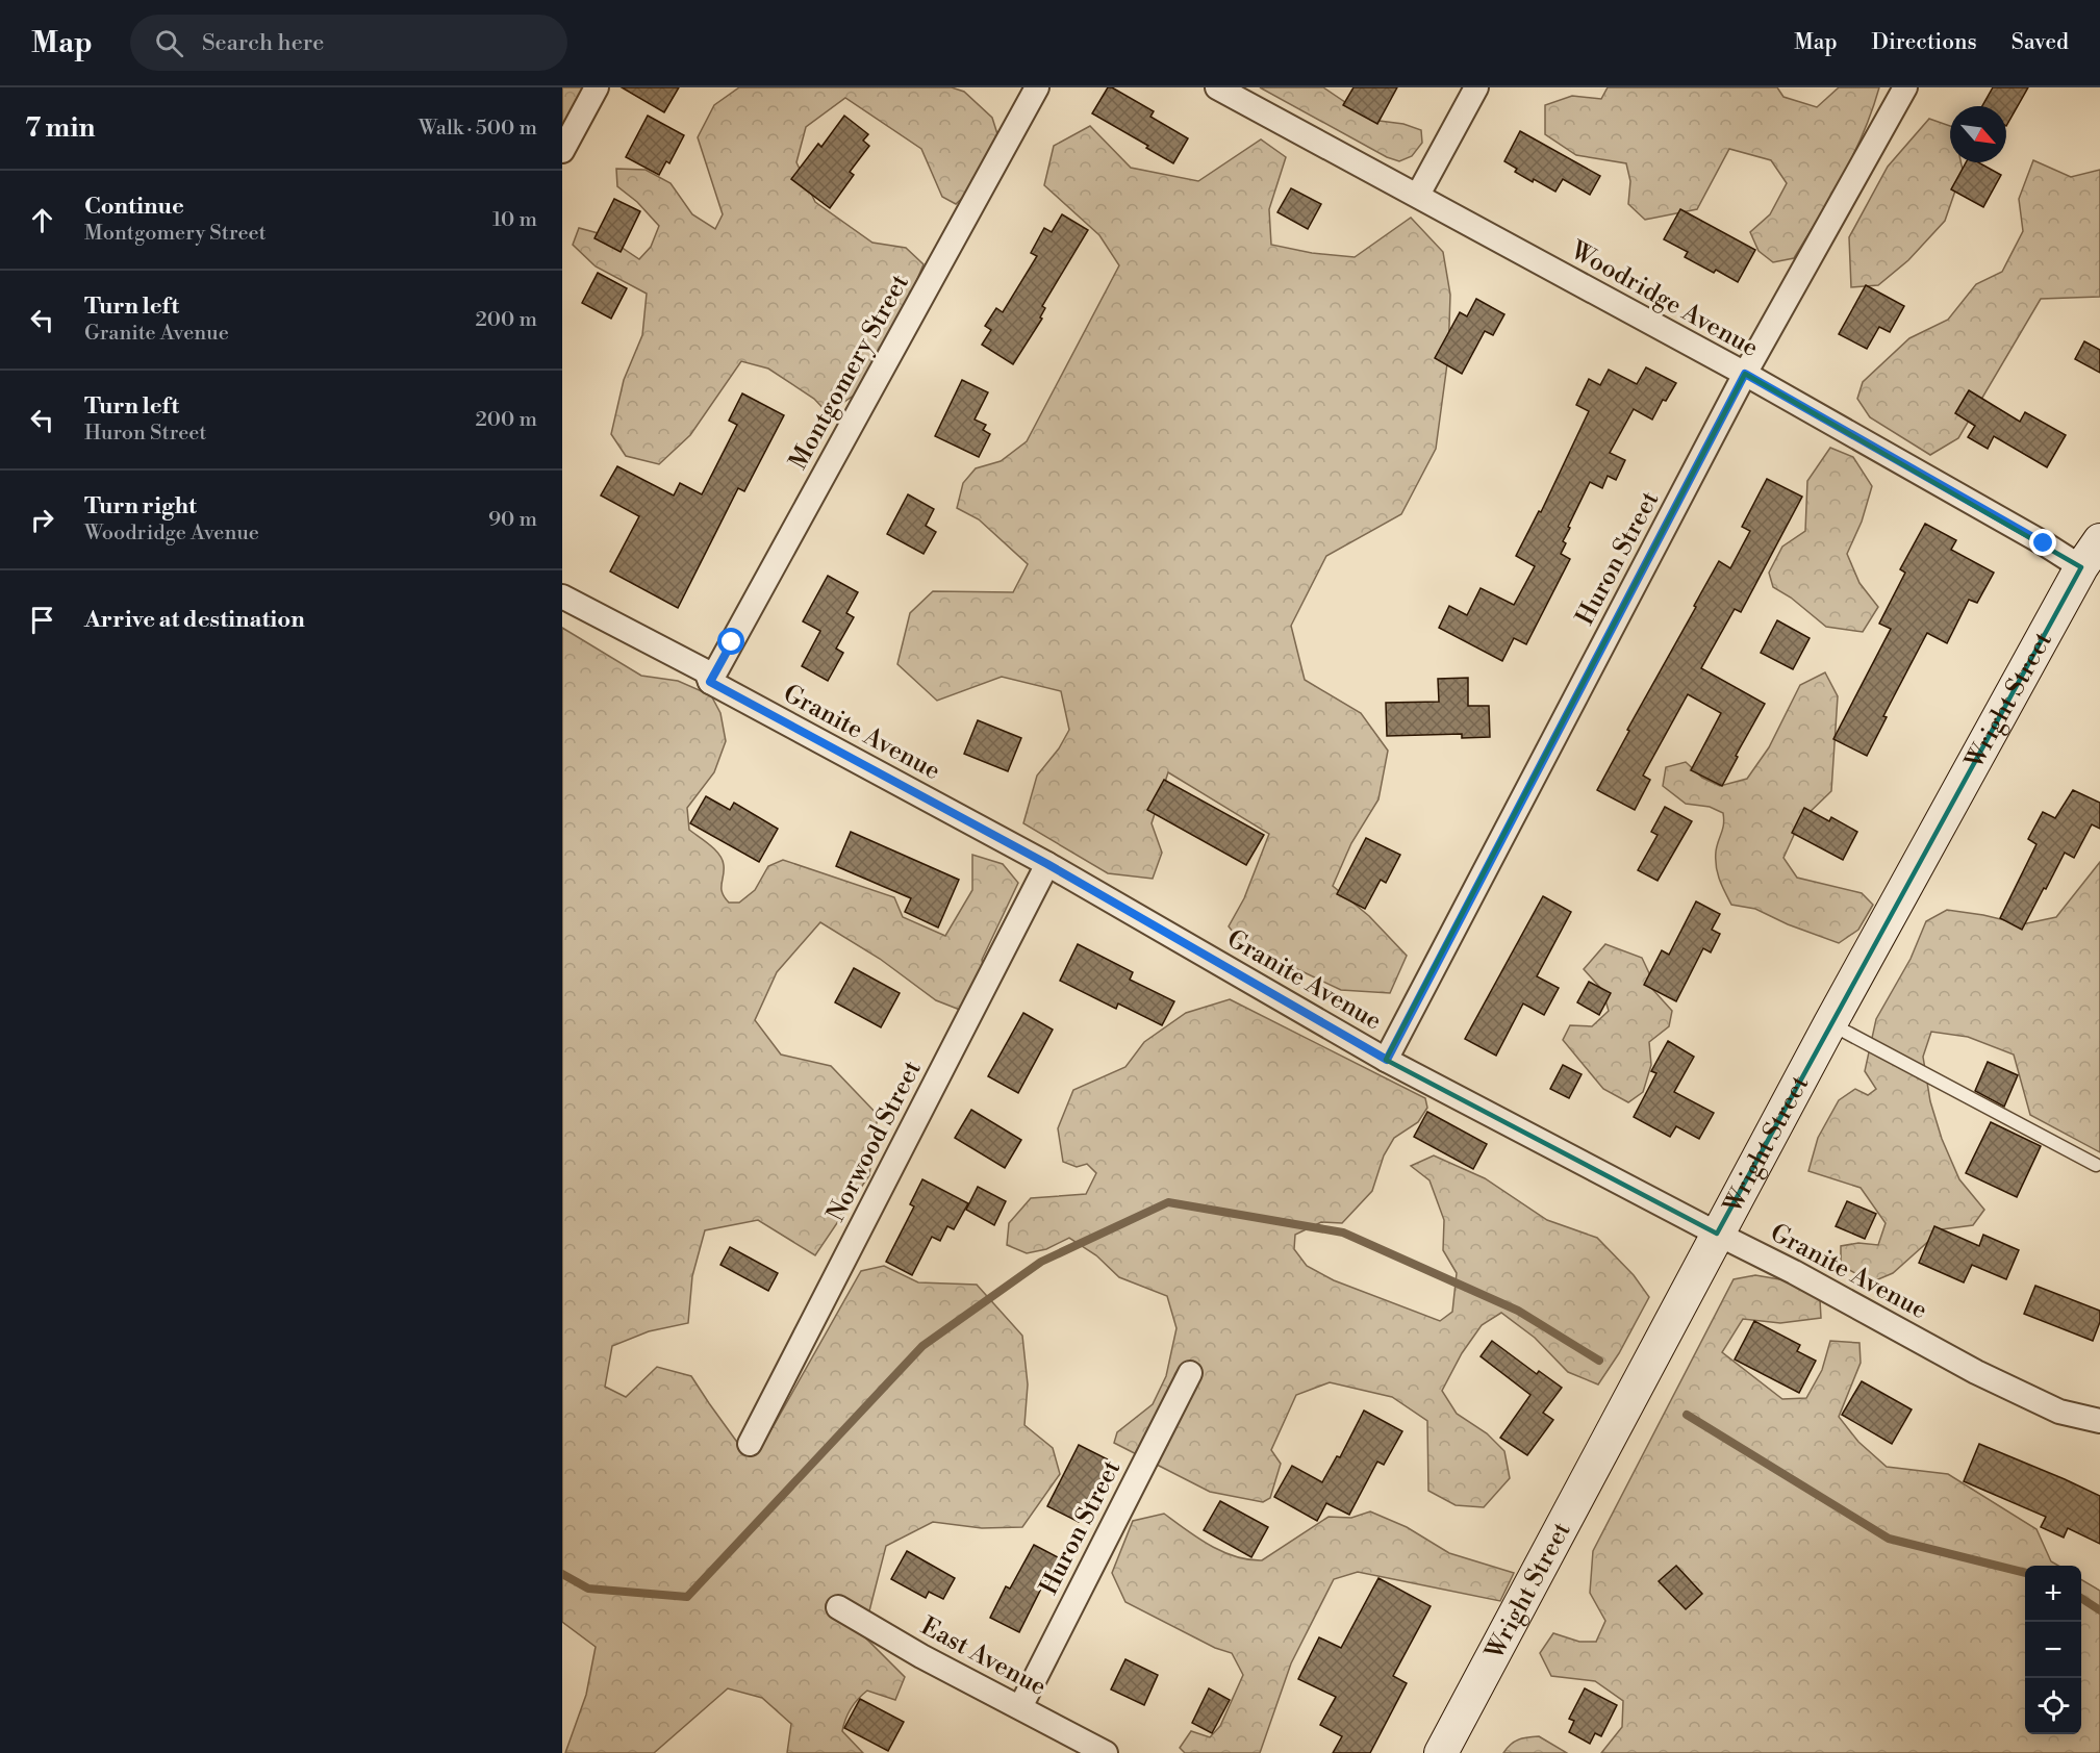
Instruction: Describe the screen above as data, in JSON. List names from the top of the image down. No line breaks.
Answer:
{"streets":{"main road":["Wright Street"],"street":["Woodridge Avenue","Montgomery Street","Huron Street","Granite Avenue","Norwood Street","East Avenue"]},"crossings":[["Woodridge Avenue","Huron Street"],["Woodridge Avenue","Wright Street"],["Montgomery Street","Granite Avenue"],["Huron Street","Granite Avenue"],["Huron Street","East Avenue"],["Wright Street","Granite Avenue"],["Granite Avenue","Norwood Street"]],"north":"bottom right","page":{"header":"Map","search":"Search here","nav":["Map","Directions","Saved"],"heading":["7 min","Walk · 500 m"],"list":[["Continue","Montgomery Street","10 m"],["Turn left","Granite Avenue","200 m"],["Turn left","Huron Street","200 m"],["Turn right","Woodridge Avenue","90 m"],"Arrive at destination"],"map_buttons":["+","−"]}}
